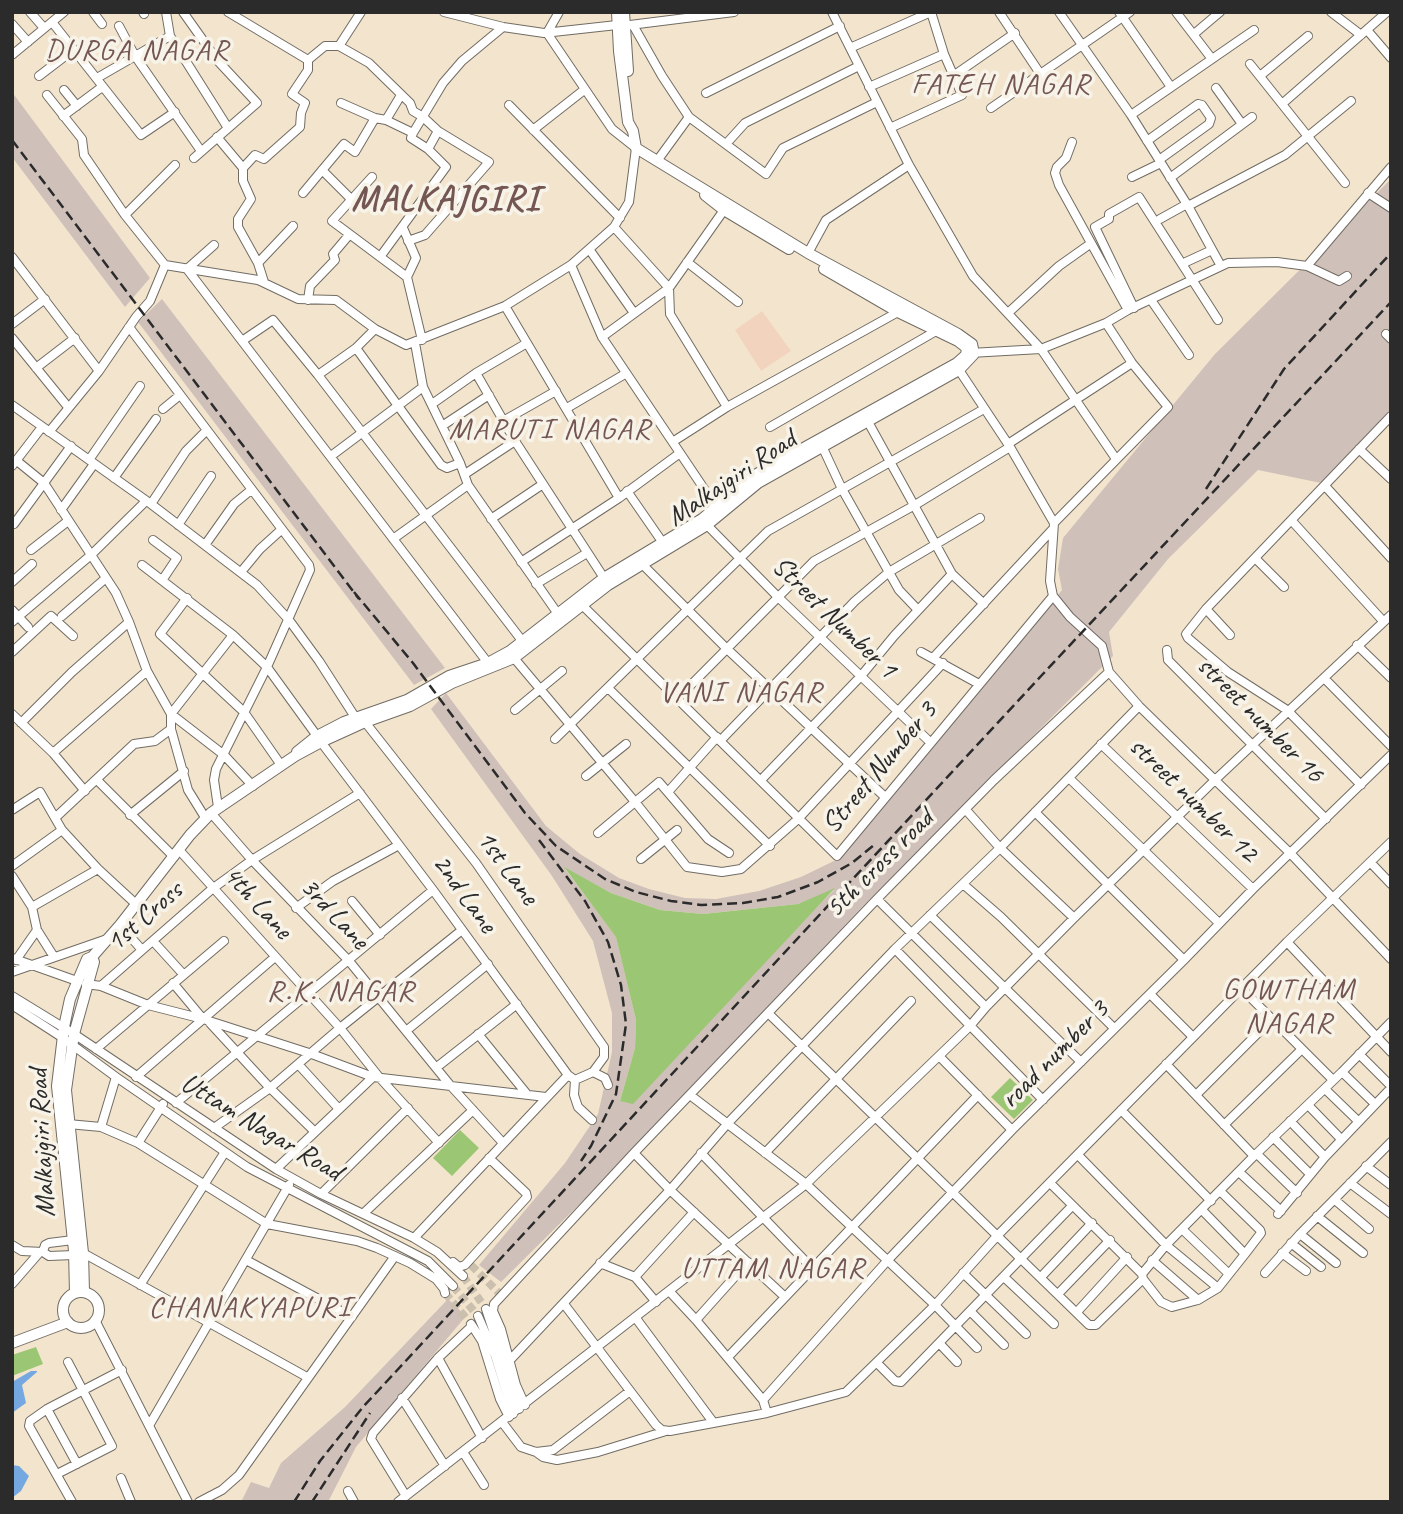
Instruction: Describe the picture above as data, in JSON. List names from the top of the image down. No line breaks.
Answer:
{"streets":{"main road":["Malkajgiri Road"],"street":["Street Number 1","street number 16","Street Number 3","street number 12","5th cross road","1st Lane","2nd Lane","4th Lane","3rd Lane","1st Cross","road number 3","Uttam Nagar Road"]},"crossings":[["Malkajgiri Road","Street Number 1"],["Malkajgiri Road","Street Number 3"],["Malkajgiri Road","1st Lane"],["Malkajgiri Road","2nd Lane"],["Malkajgiri Road","4th Lane"],["Malkajgiri Road","3rd Lane"],["Malkajgiri Road","Uttam Nagar Road"],["Street Number 1","Street Number 3"],["street number 16","road number 3"],["street number 12","road number 3"],["2nd Lane","1st Cross"],["4th Lane","1st Cross"],["3rd Lane","1st Cross"]],"districts":["DURGA NAGAR","FATEH NAGAR","MALKAJGIRI","MARUTI NAGAR","VANI NAGAR","GOWTHAM NAGAR","R.K. NAGAR","UTTAM NAGAR","CHANAKYAPURI"]}
